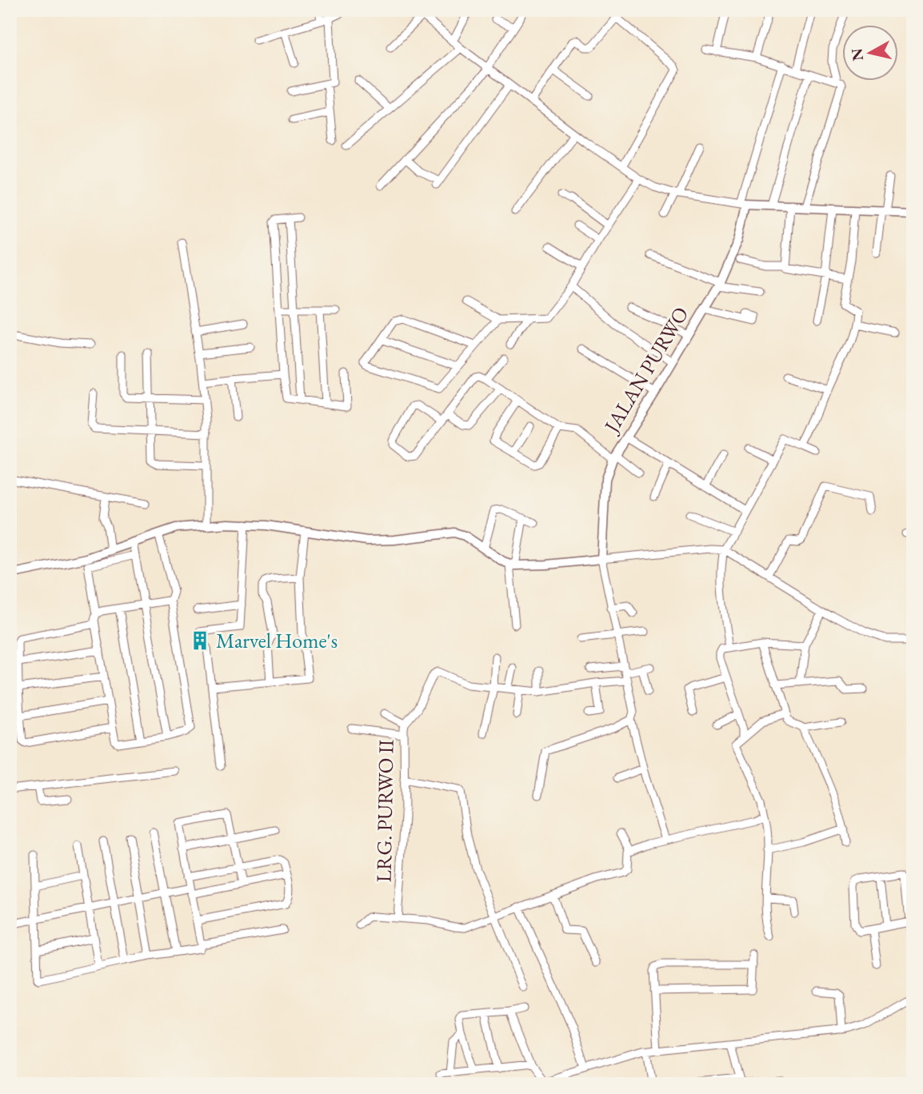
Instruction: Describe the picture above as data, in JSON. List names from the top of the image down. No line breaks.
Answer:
{"streets":{"street":["JALAN PURWO","LRG. PURWO II"]},"places":{"building":["Marvel Home's"]},"north":"left"}
